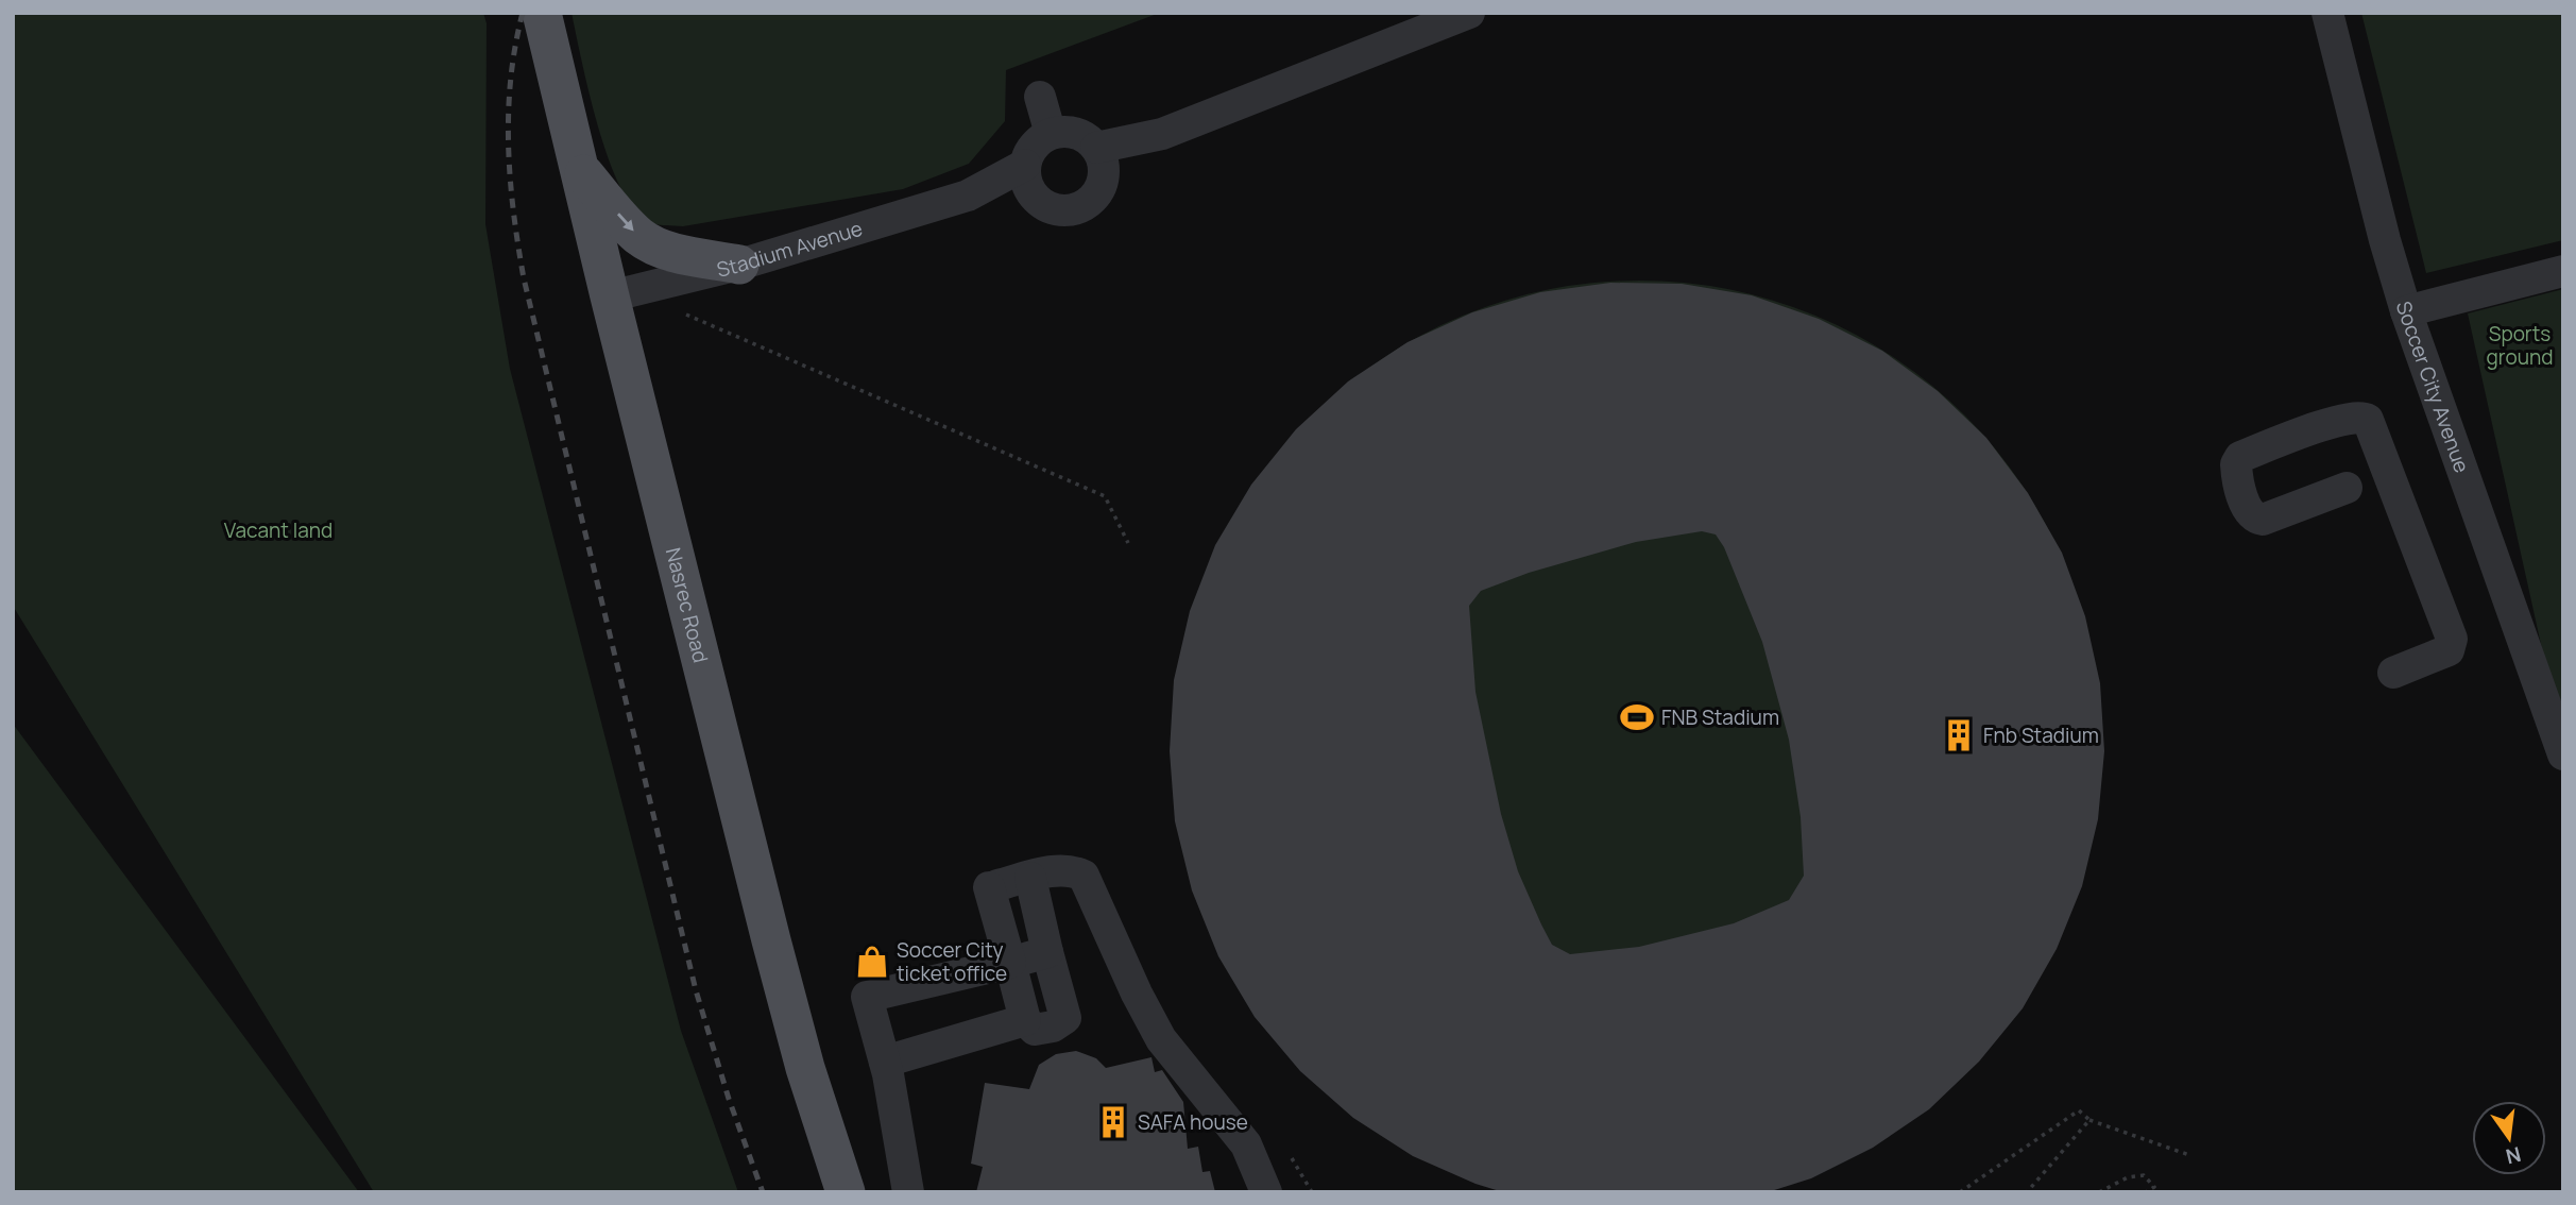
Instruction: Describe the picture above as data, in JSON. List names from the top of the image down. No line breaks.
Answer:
{"streets":{"main road":["Nasrec Road"],"street":["Stadium Avenue","Soccer City Avenue"]},"crossings":[["Stadium Avenue","Nasrec Road"]],"parks":["Sports ground","Vacant land"],"places":{"sports":["FNB Stadium"],"building":["Fnb Stadium","SAFA house"],"shop":["Soccer City ticket office"]},"north":"bottom"}
